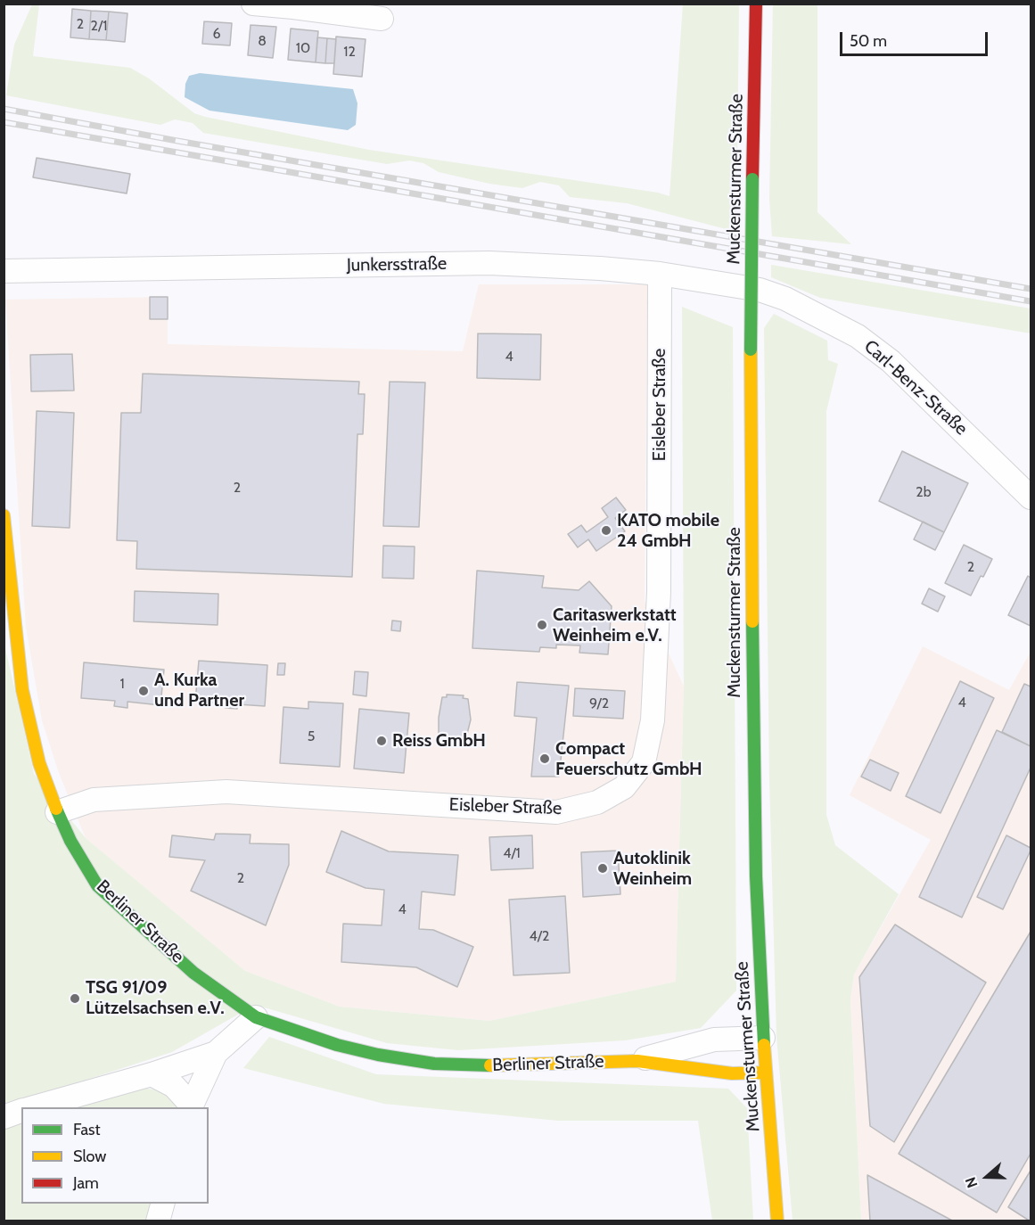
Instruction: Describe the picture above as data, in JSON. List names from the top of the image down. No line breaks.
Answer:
{"streets":{"main road":["Muckensturmer Straße","Berliner Straße"],"street":["Junkersstraße","Carl-Benz-Straße","Eisleber Straße"]},"crossings":[["Muckensturmer Straße","Berliner Straße"],["Junkersstraße","Carl-Benz-Straße"],["Junkersstraße","Eisleber Straße"],["Eisleber Straße","Berliner Straße"]],"places":["KATO mobile 24 GmbH","Caritaswerkstatt Weinheim e.V.","A. Kurka und Partner","Reiss GmbH","Compact Feuerschutz GmbH","Autoklinik Weinheim","TSG 91/09 Lützelsachsen e.V."],"house_numbers":["2","2/1","6","8","10","12","4","2","2b","2","1","4","9/2","5","4/1","2","4","4/2"],"legend":["Fast","Slow","Jam"],"scale_bar":"50 m","north":"left"}
